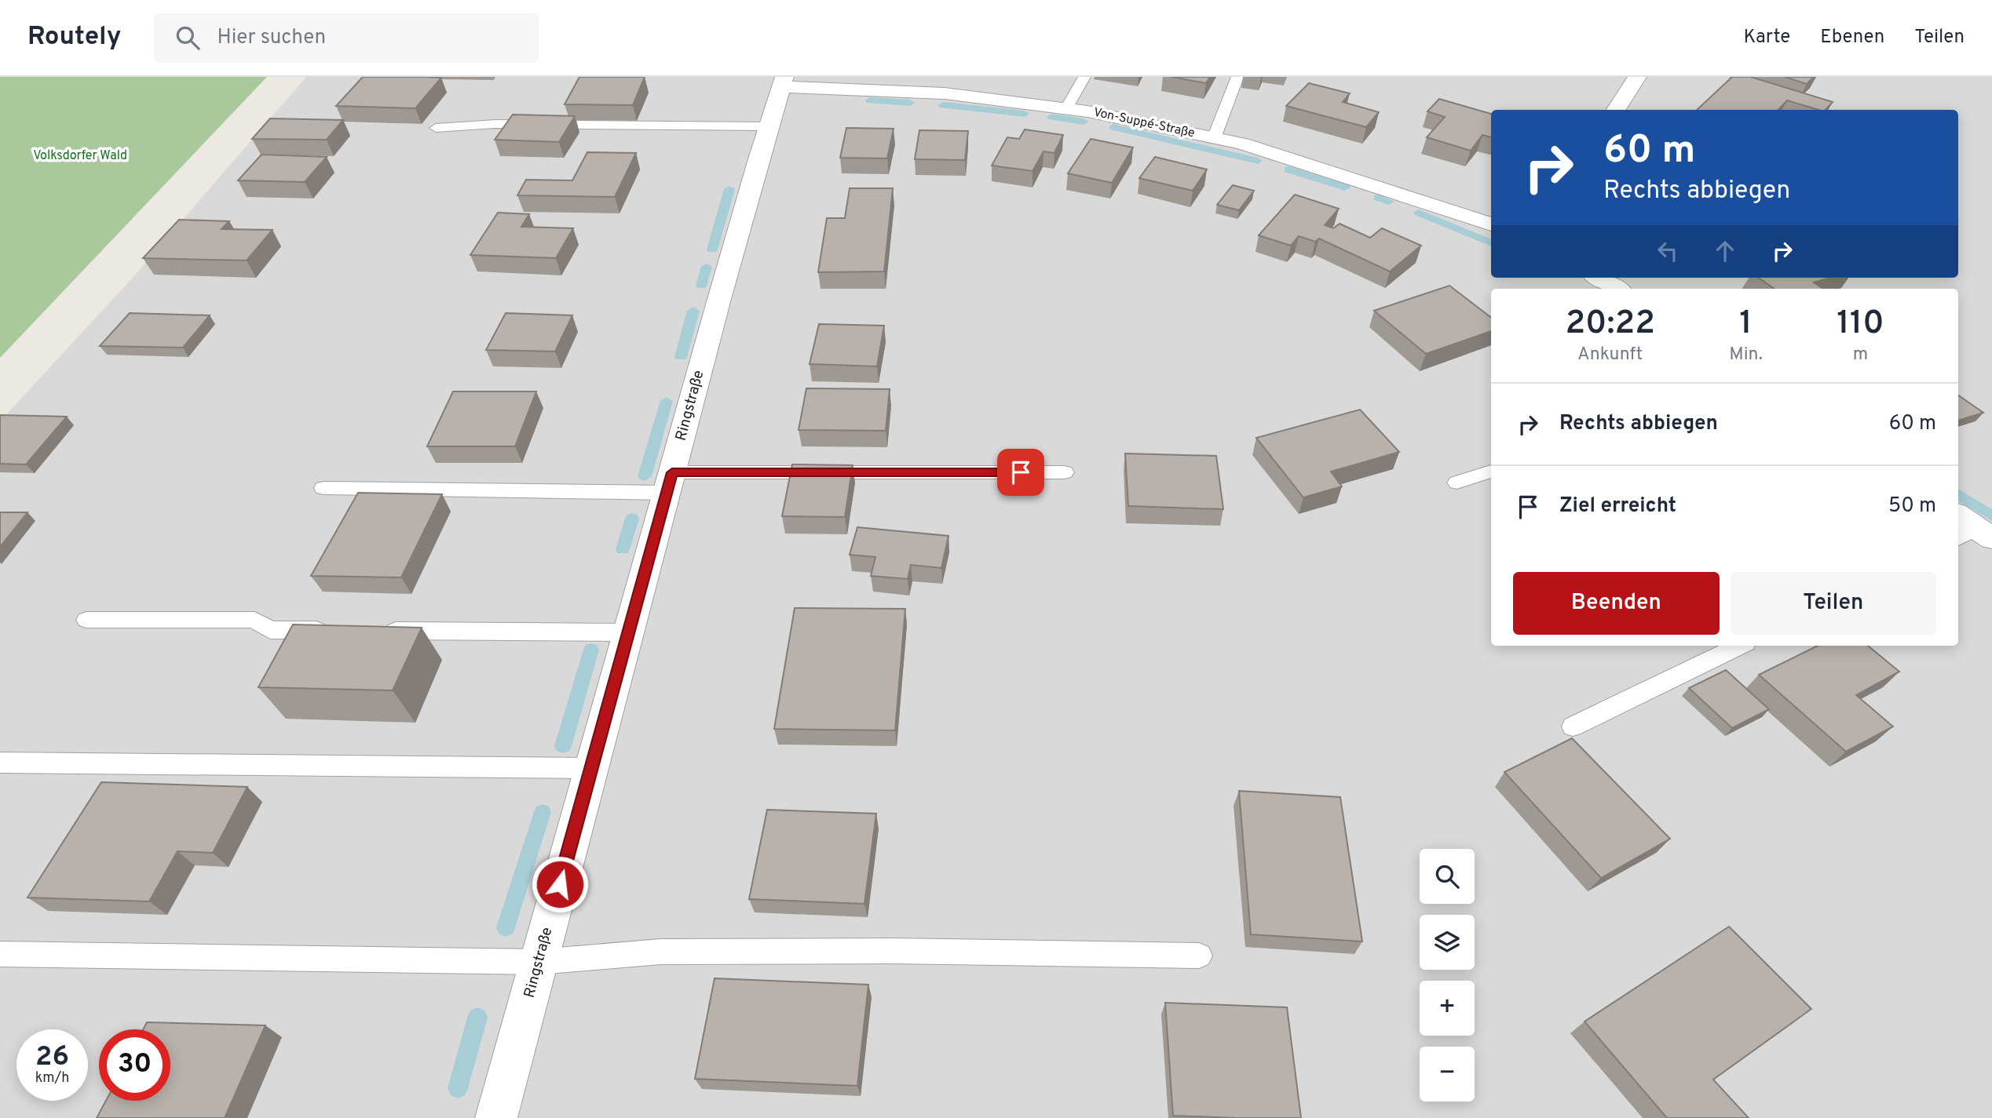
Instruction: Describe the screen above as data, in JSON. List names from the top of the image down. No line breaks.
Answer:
{"streets":{"street":["Von-Suppé-Straße","Ringstraße"]},"crossings":[["Von-Suppé-Straße","Ringstraße"]],"parks":["Volksdorfer Wald"],"page":{"header":"Routely","search":"Hier suchen","nav":["Karte","Ebenen","Teilen"],"turn":["60 m","Rechts abbiegen"],"eta":["20:22","Ankunft","1","Min.","110","m"],"list":[{"name":"Rechts abbiegen","value":"60 m"},{"name":"Ziel erreicht","value":"50 m"}],"buttons":["Beenden","Teilen"],"map_buttons":["+","−"],"speed":"26 km/h","limit":"30"}}
